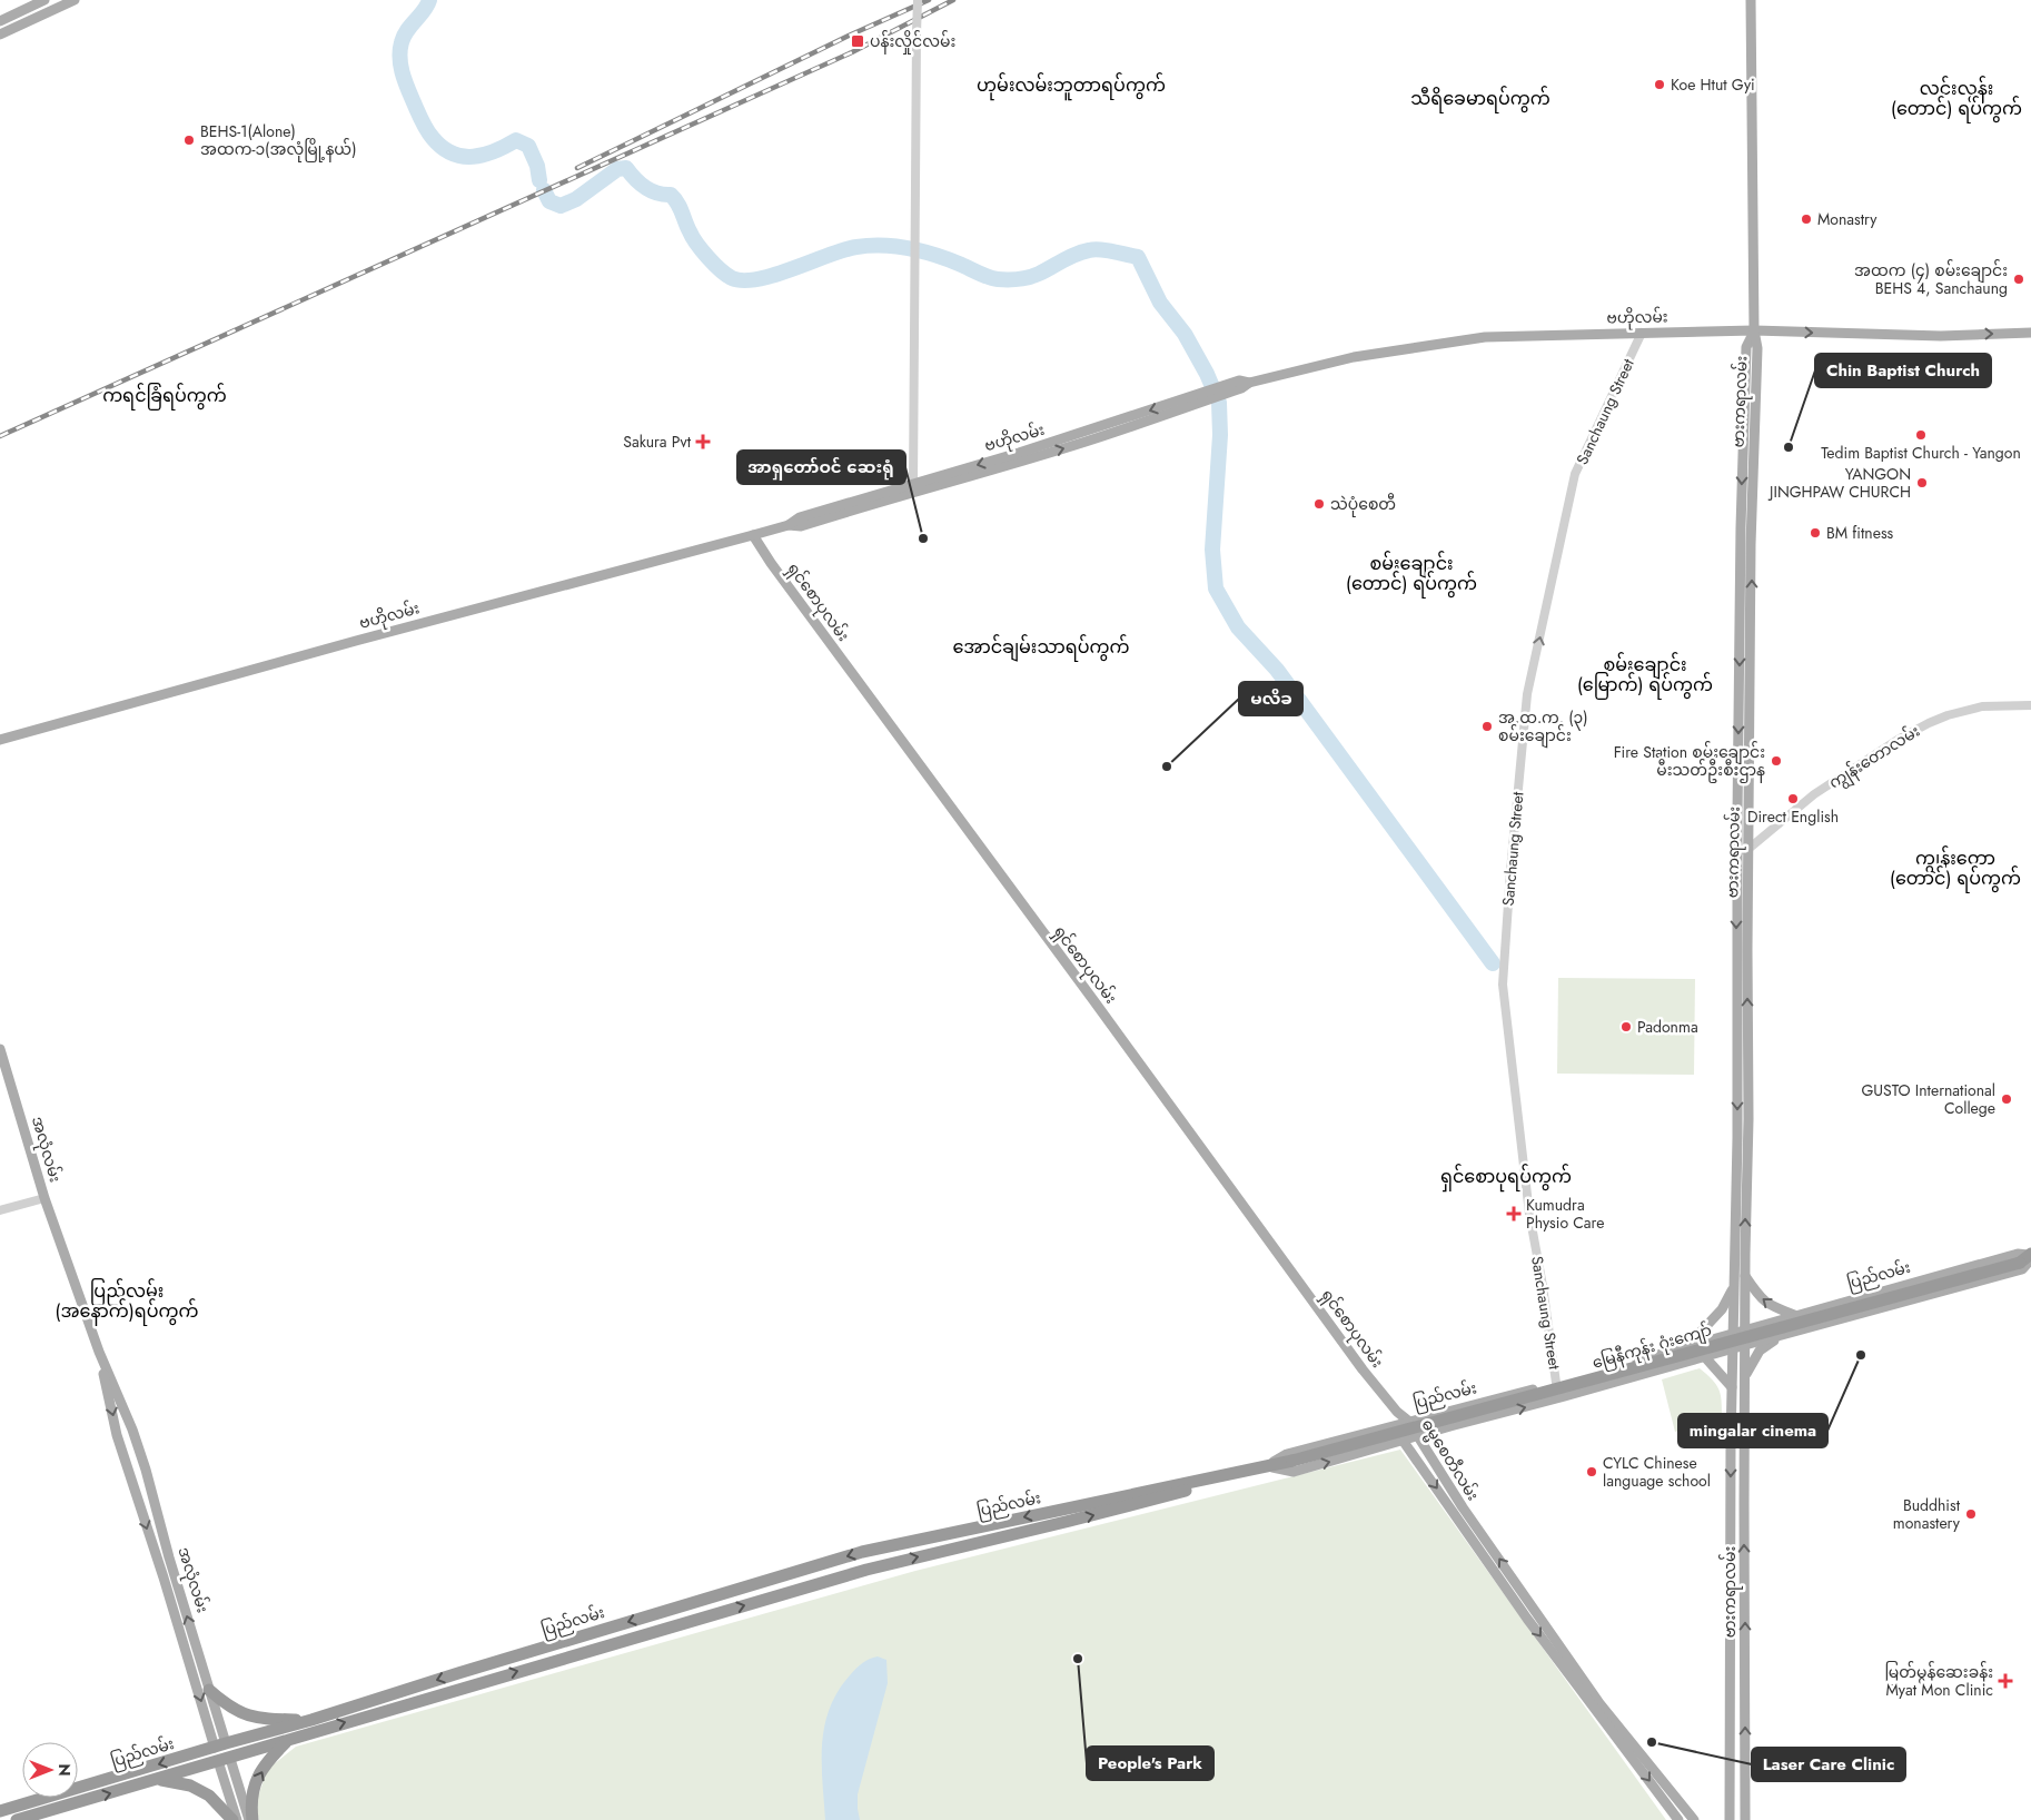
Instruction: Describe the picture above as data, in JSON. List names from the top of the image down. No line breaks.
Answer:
{"streets":{"highway":["အလုံလမ်း","ပြည်လမ်း","မြေနီကုန်း ဂုံးကျော်"],"main road":["ဗဟိုလမ်း","ဗားကရာလမ်း","ရှင်စောပုလမ်း","ဓမ္မစေတီလမ်း"],"street":["Sanchaung Street","ကျွန်းတောလမ်း"]},"crossings":[["ဗဟိုလမ်း","ဗားကရာလမ်း"],["ဗဟိုလမ်း","Sanchaung Street"],["ဗဟိုလမ်း","ရှင်စောပုလမ်း"],["ဗားကရာလမ်း","ကျွန်းတောလမ်း"],["ဗားကရာလမ်း","ပြည်လမ်း"],["Sanchaung Street","ပြည်လမ်း"],["ရှင်စောပုလမ်း","ဓမ္မစေတီလမ်း"],["အလုံလမ်း","ပြည်လမ်း"],["ပြည်လမ်း","မြေနီကုန်း ဂုံးကျော်"],["ပြည်လမ်း","ဓမ္မစေတီလမ်း"]],"one_way":["Sanchaung Street"],"districts":["ဟုမ်းလမ်းဘူတာရပ်ကွက်","လင်းလွန်း (တောင်) ရပ်ကွက်","သီရိခေမာရပ်ကွက်","ကရင်ခြံရပ်ကွက်","စမ်းချောင်း (တောင်) ရပ်ကွက်","အောင်ချမ်းသာရပ်ကွက်","စမ်းချောင်း (မြောက်) ရပ်ကွက်","ကျွန်းတော (တောင်) ရပ်ကွက်","ရှင်စောပုရပ်ကွက်","ပြည်လမ်း (အနောက်)ရပ်ကွက်"],"places":{"transit":["ပန်းလှိုင်လမ်း"],"other":["Koe Htut Gyi","BEHS-1(Alone) အထက-၁(အလုံမြို့နယ်)","Monastry","အထက (၄) စမ်းချောင်း BEHS 4, Sanchaung","Tedim Baptist Church - Yangon","Chin Baptist Church","YANGON JINGHPAW CHURCH","သဲပုံစေတီ","BM fitness","အာရှတော်ဝင် ဆေးရုံ","အ.ထ.က. (၃) စမ်းချောင်း","Fire Station စမ်းချောင်း မီးသတ်ဦးစီးဌာန","မလိခ","Direct English","Padonma","GUSTO International College","mingalar cinema","CYLC Chinese language school","Buddhist monastery","People's Park","Laser Care Clinic"],"health":["Sakura Pvt","Kumudra Physio Care","မြတ်မွန်ဆေးခန်း Myat Mon Clinic"]},"north":"right"}
